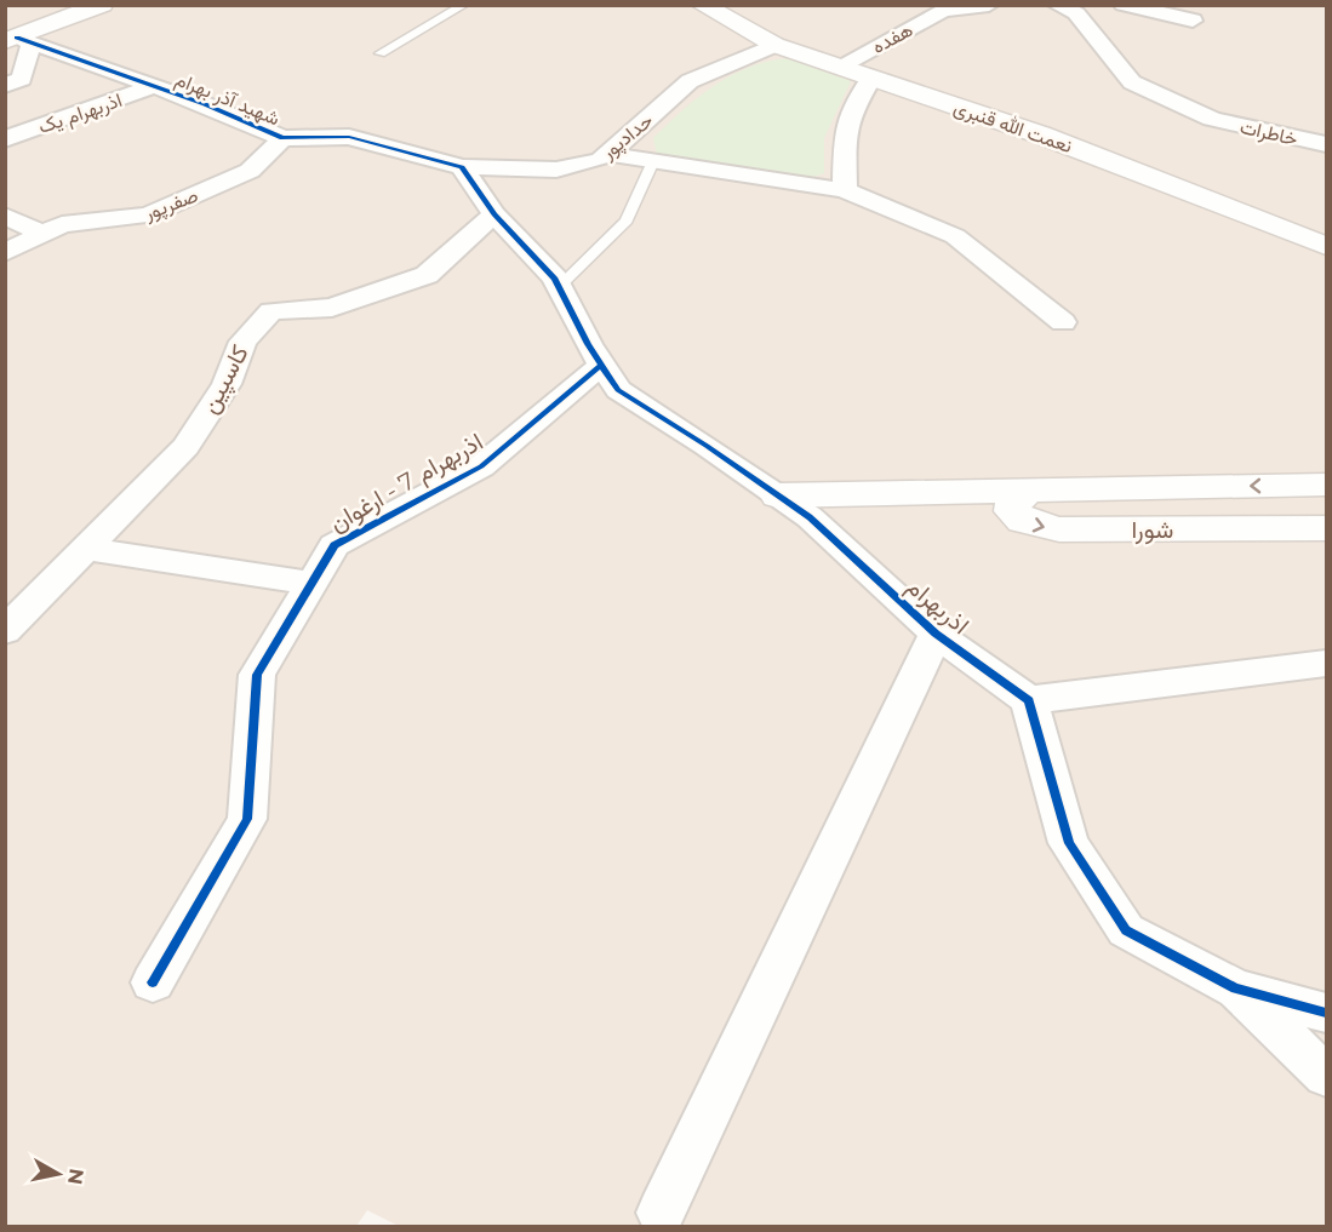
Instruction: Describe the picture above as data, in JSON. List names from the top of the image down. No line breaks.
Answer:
{"streets":{"street":["هفده","شهید آذر بهرام","اذربهرام یک","نعمت الله قنبری","خاطرات","حدادپور","صفرپور","کاسپین","اذربهرام 7 - ارغوان","شورا","اذربهرام"]},"crossings":[["هفده","نعمت الله قنبری"],["شهید آذر بهرام","اذربهرام یک"],["شهید آذر بهرام","حدادپور"],["شهید آذر بهرام","صفرپور"],["نعمت الله قنبری","حدادپور"],["کاسپین","اذربهرام"],["اذربهرام 7 - ارغوان","اذربهرام"],["شورا","اذربهرام"]],"north":"right"}
